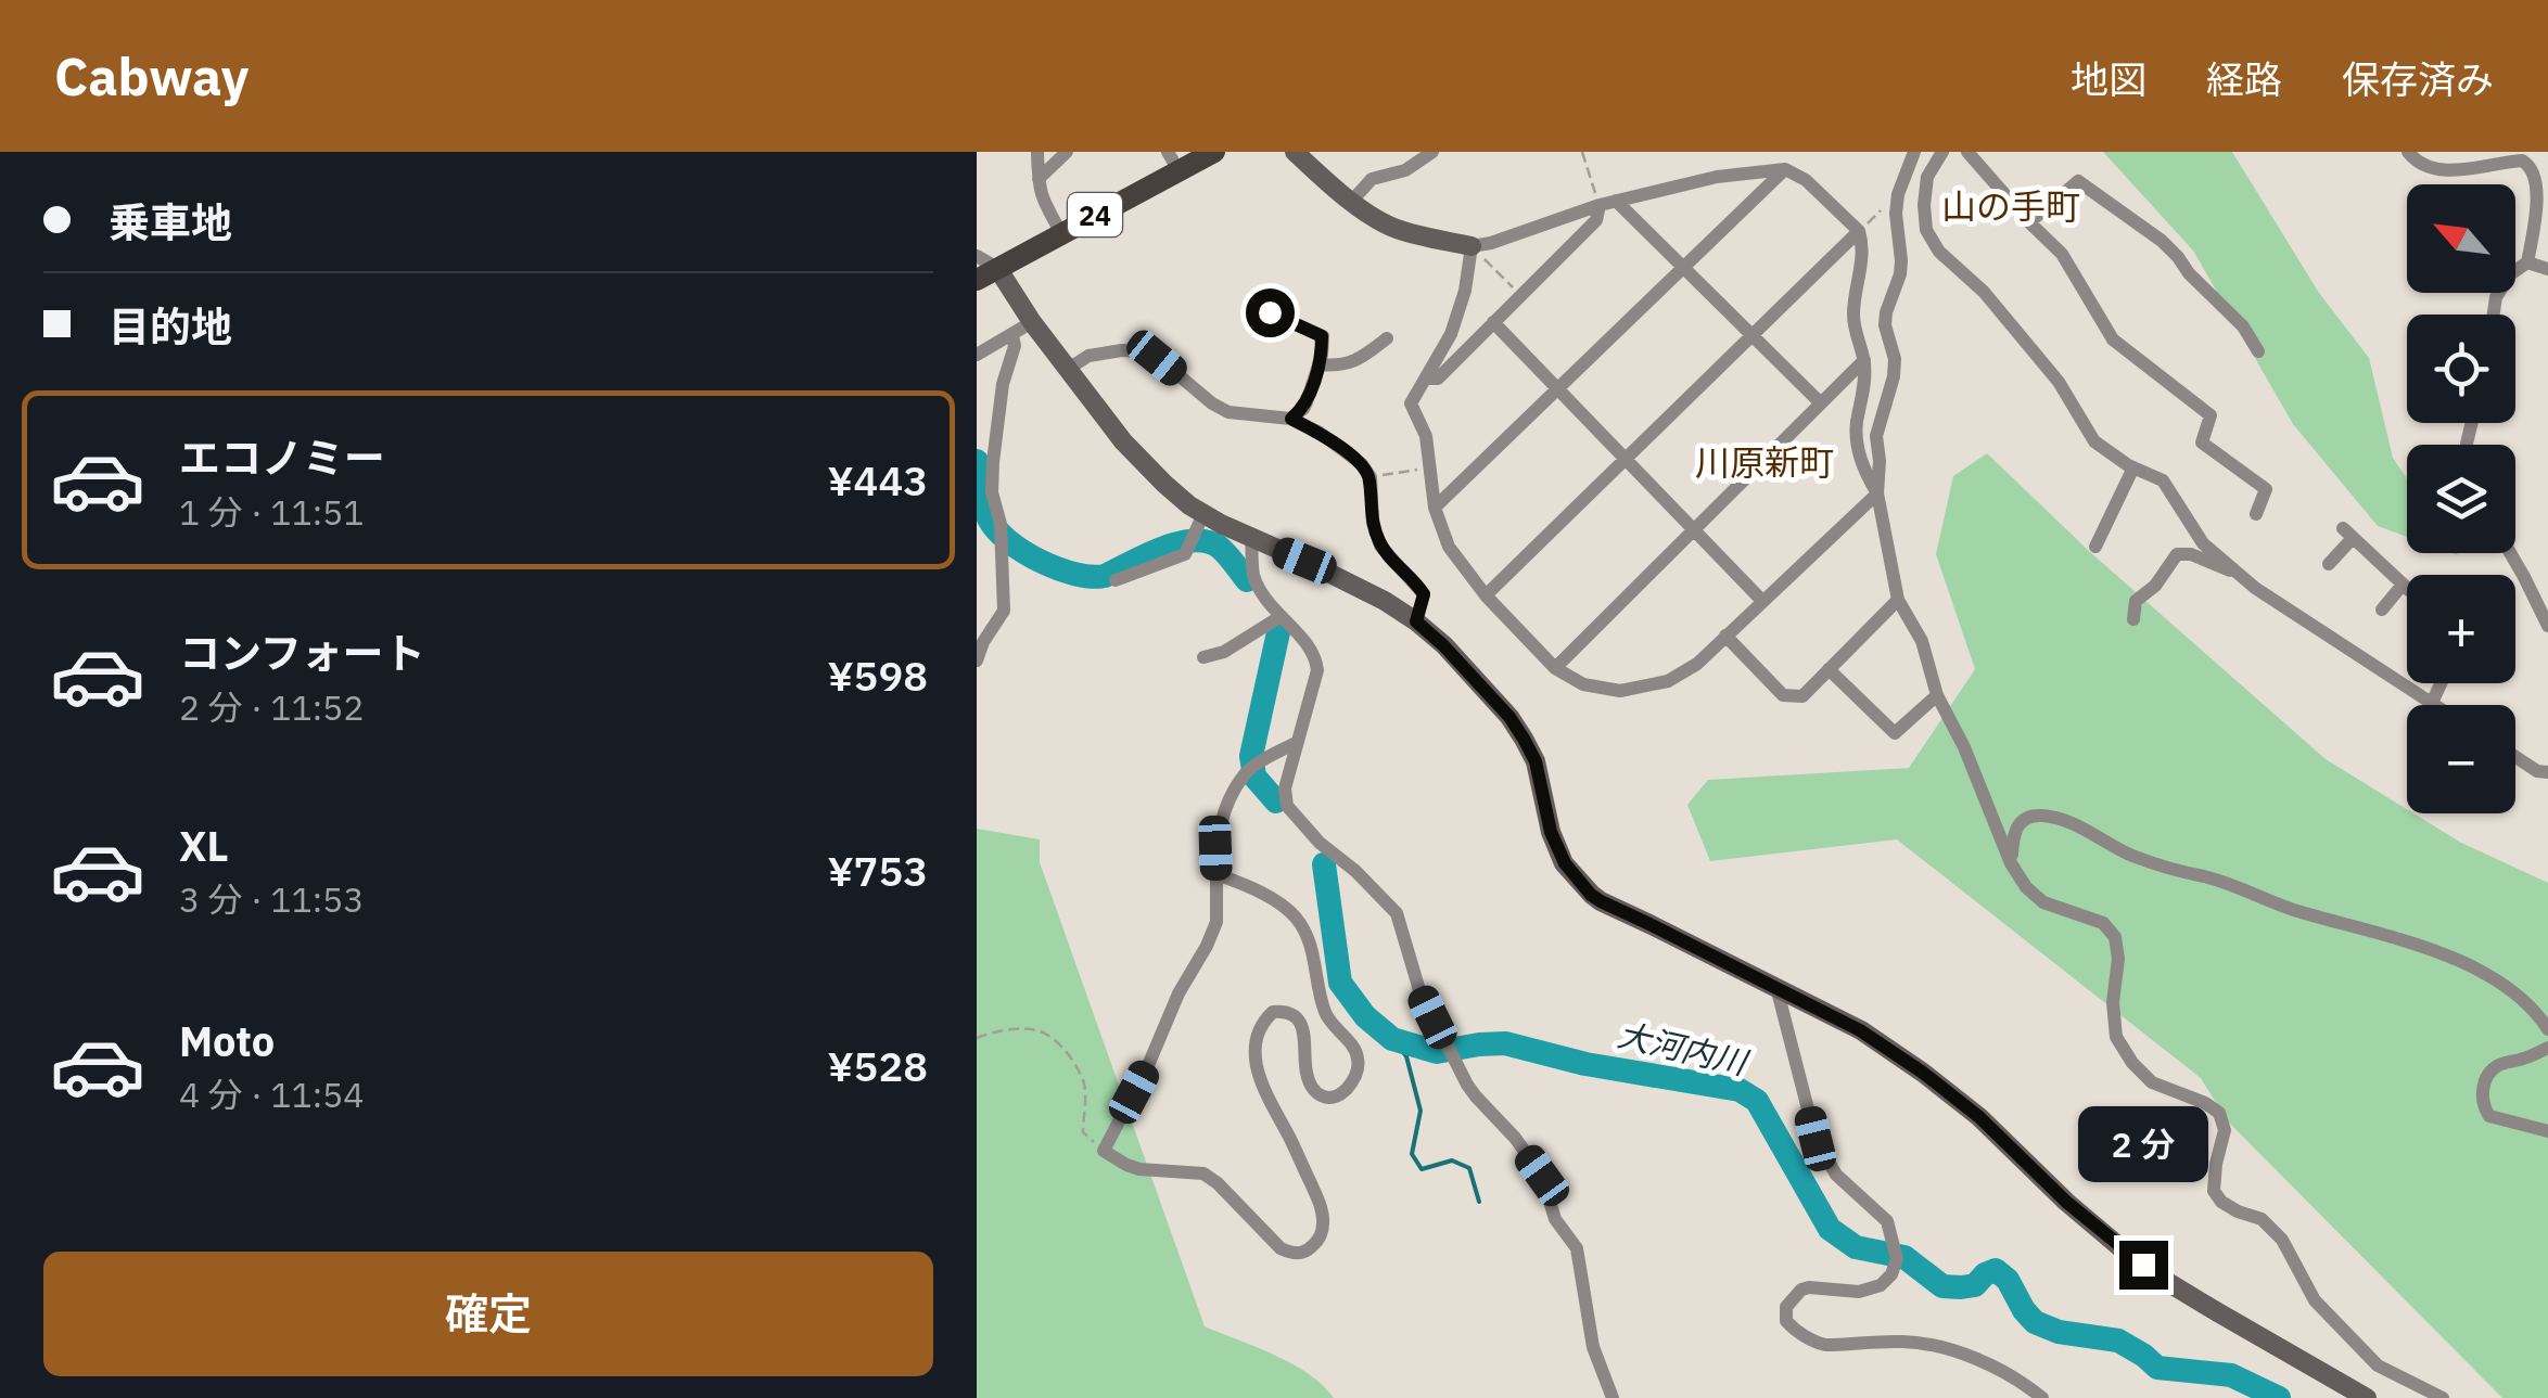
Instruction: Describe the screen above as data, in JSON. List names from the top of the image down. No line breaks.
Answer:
{"streets":{"main road":["24"]},"districts":["山の手町","川原新町"],"water":["大河内川"],"north":"top left","page":{"header":"Cabway","nav":["地図","経路","保存済み"],"banner":["乗車地","目的地"],"map_buttons":["+","−"],"list":[{"name":"エコノミー","note":"1 分 · 11:51","value":"¥443"},{"name":"コンフォート","note":"2 分 · 11:52","value":"¥598"},{"name":"XL","note":"3 分 · 11:53","value":"¥753"},{"name":"Moto","note":"4 分 · 11:54","value":"¥528"}],"bubble":"2 分","buttons":"確定"}}
